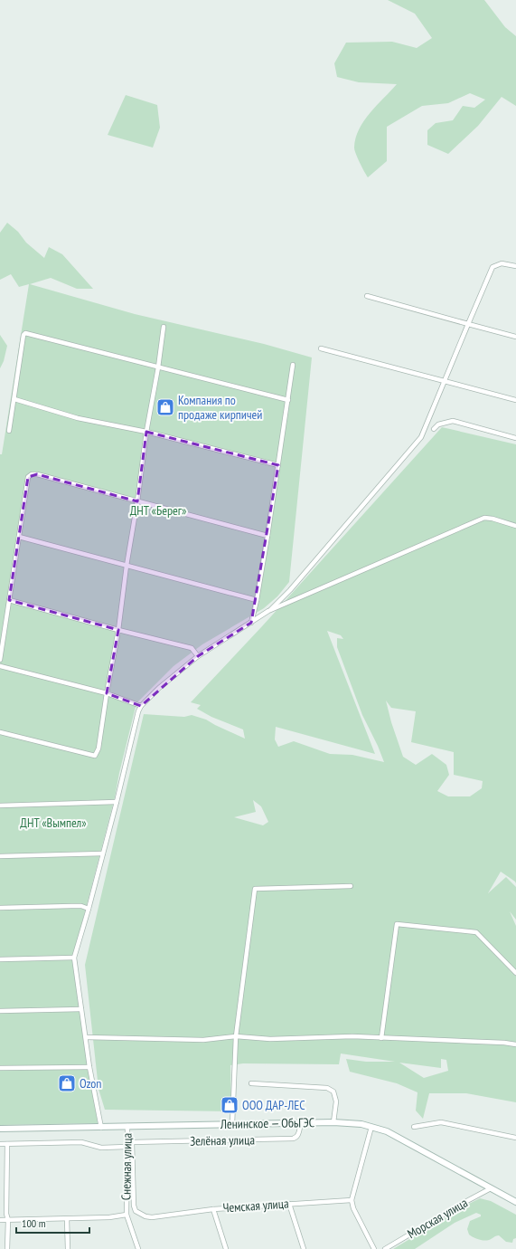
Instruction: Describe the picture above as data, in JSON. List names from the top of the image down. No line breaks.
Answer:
{"streets":{"main road":["Ленинское — ОбьГЭС"],"street":["Зелёная улица","Снежная улица","Чемская улица","Морская улица"]},"crossings":[["Ленинское — ОбьГЭС","Зелёная улица"],["Ленинское — ОбьГЭС","Снежная улица"],["Ленинское — ОбьГЭС","Морская улица"],["Зелёная улица","Чемская улица"]],"parks":["ДНТ «Берег»","ДНТ «Вымпел»"],"places":{"shop":["Компания по продаже кирпичей","Ozon","ООО ДАР-ЛЕС"]},"scale_bar":"100 m"}
